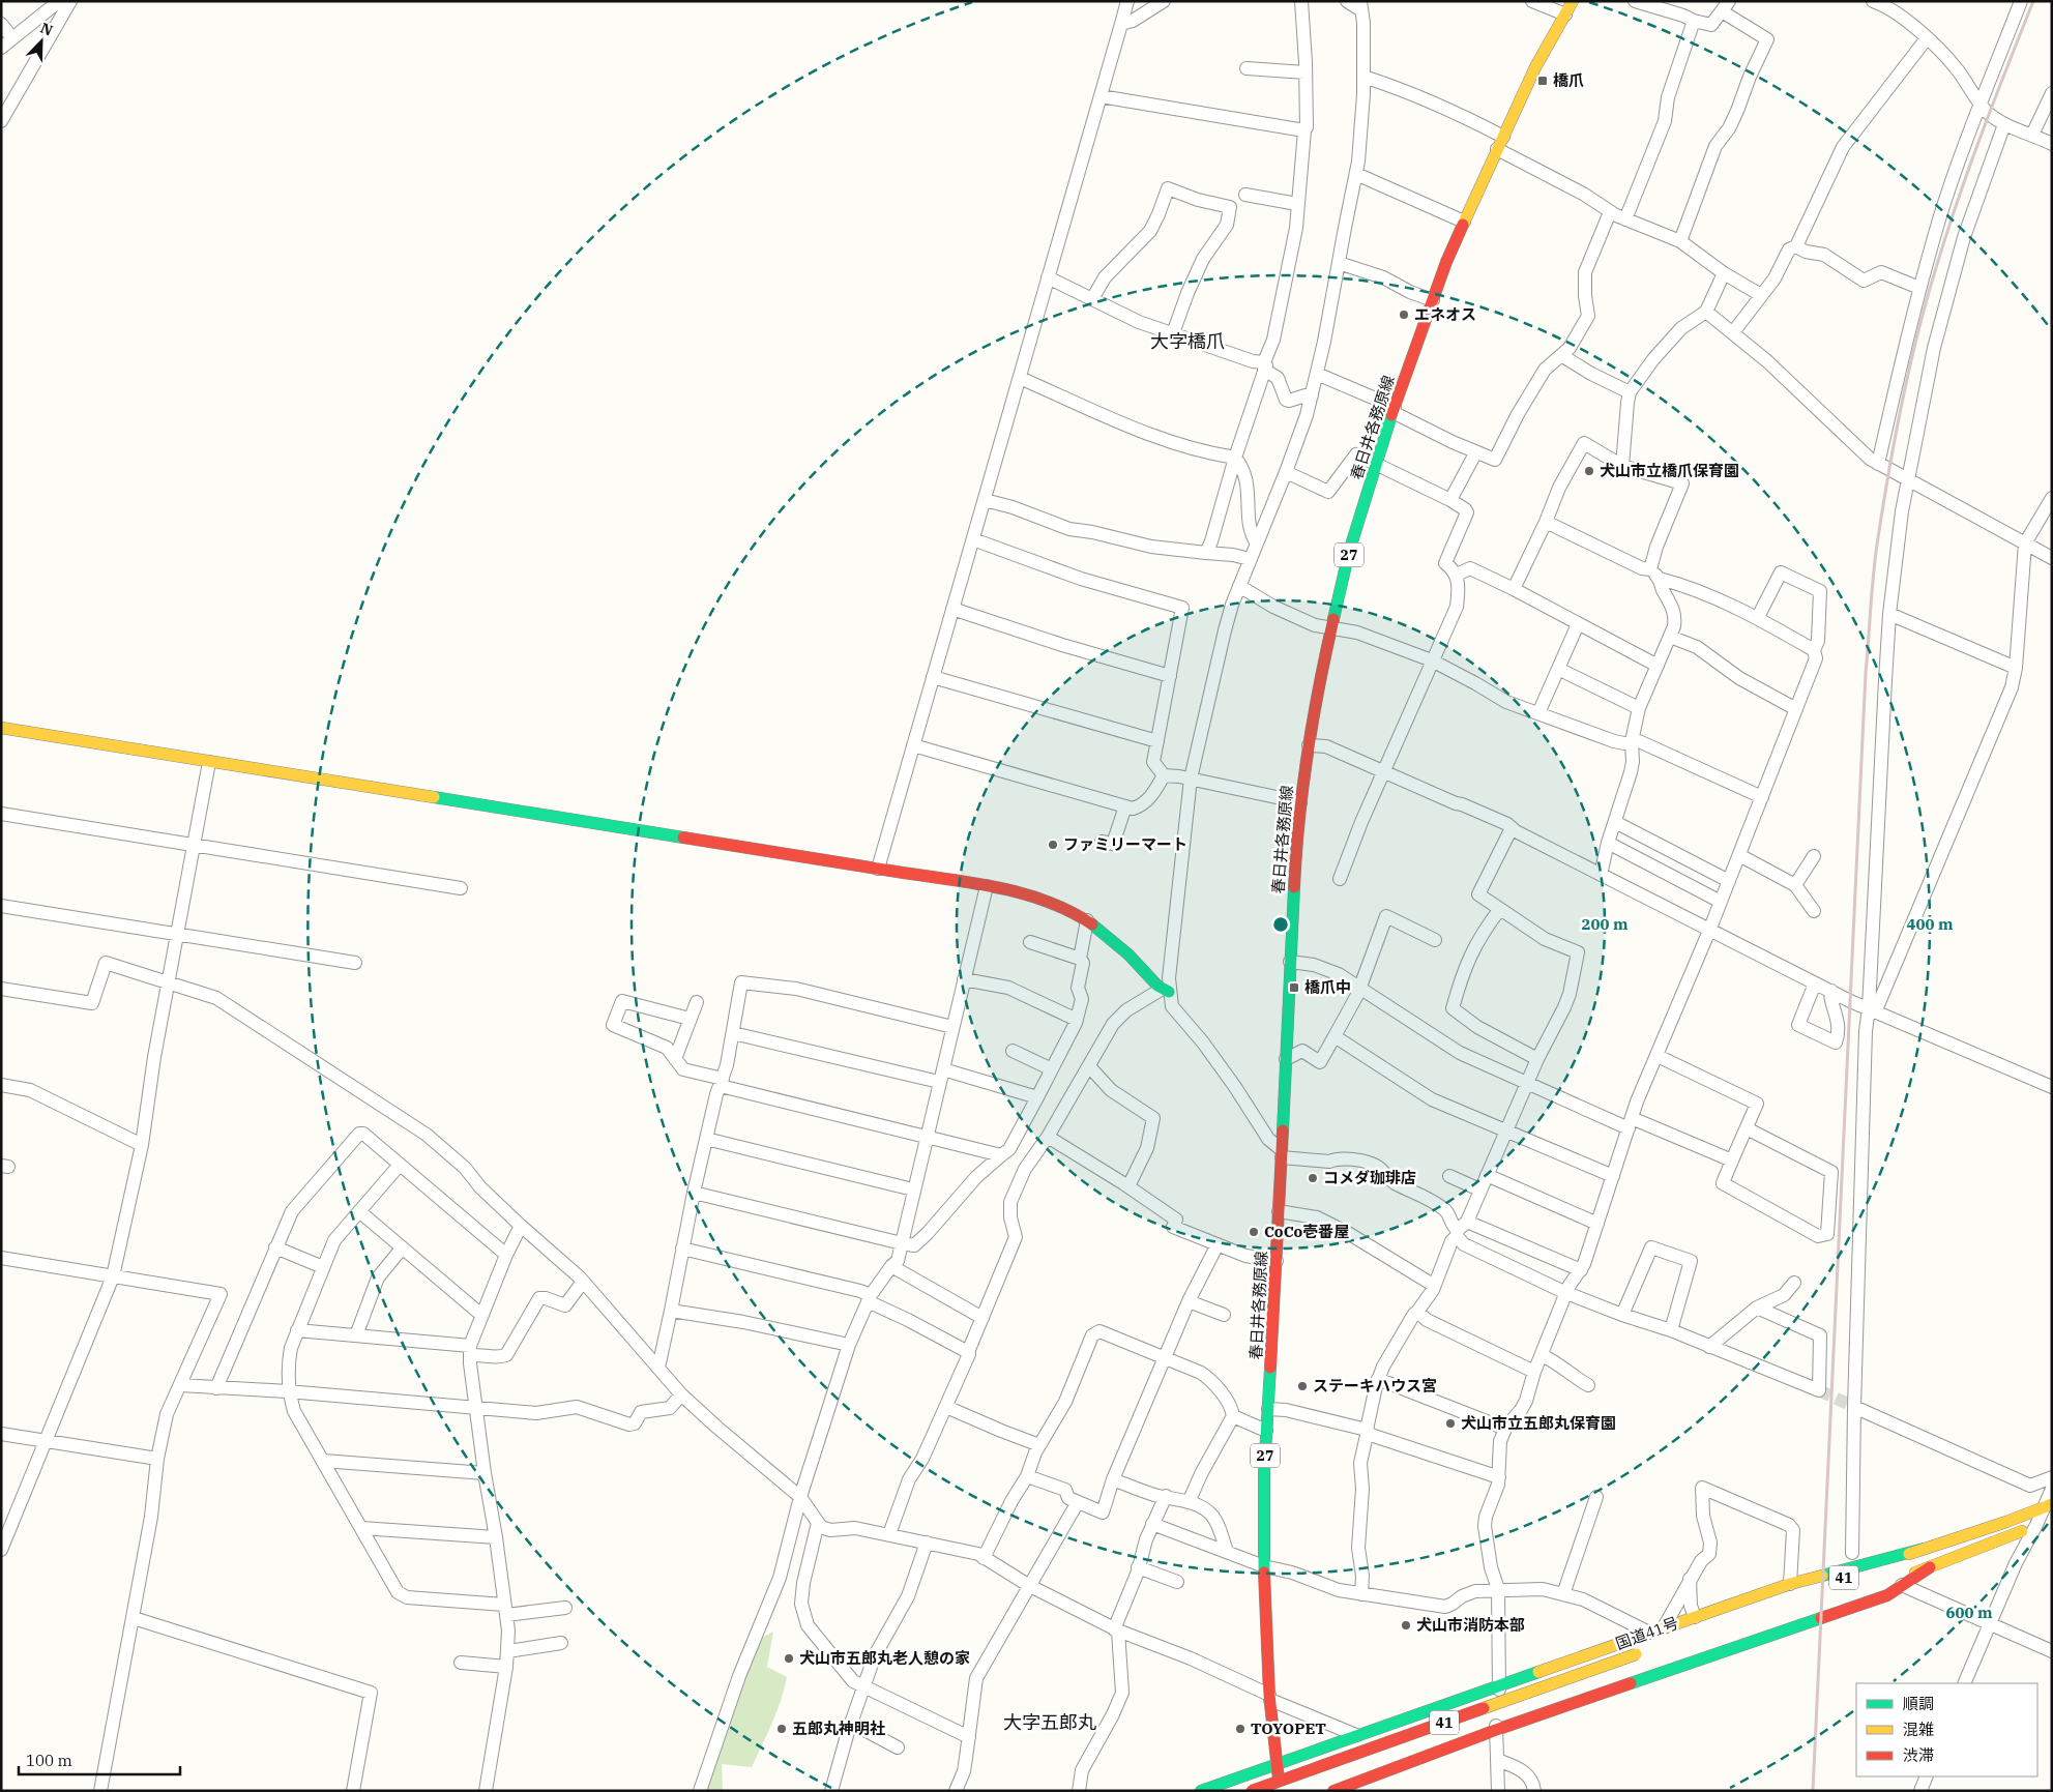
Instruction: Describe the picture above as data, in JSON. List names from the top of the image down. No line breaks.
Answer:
{"streets":{"main road":["春日井各務原線","27","41","国道41号"]},"districts":["大字橋爪","大字五郎丸"],"places":{"transit":["橋爪","橋爪中"],"other":["エネオス","犬山市立橋爪保育園","ファミリーマート","コメダ珈琲店","CoCo壱番屋","ステーキハウス宮","犬山市立五郎丸保育園","犬山市消防本部","犬山市五郎丸老人憩の家","五郎丸神明社","TOYOPET"]},"legend":["順調","混雑","渋滞"],"scale_bar":"100 m","north":"top right","rings":["200 m","400 m","600 m"]}
